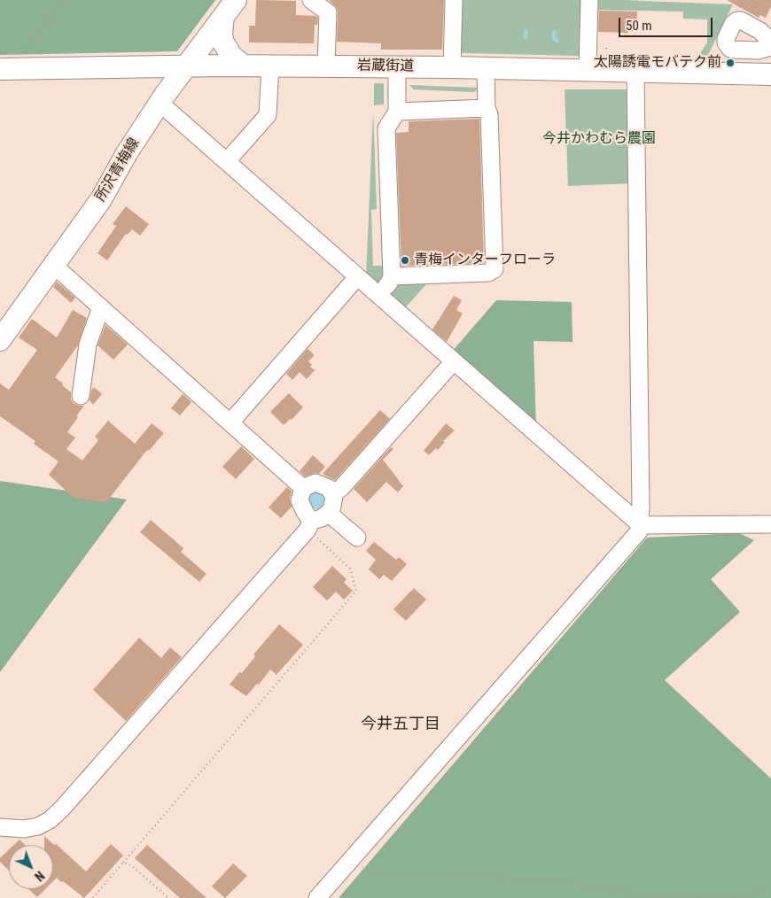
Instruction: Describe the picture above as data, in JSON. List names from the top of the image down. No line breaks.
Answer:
{"streets":{"main road":["岩蔵街道","所沢青梅線"]},"crossings":[["岩蔵街道","所沢青梅線"]],"districts":["今井五丁目"],"parks":["今井かわむら農園"],"places":["太陽誘電モバテク前","青梅インターフローラ"],"scale_bar":"50 m","north":"bottom right"}
